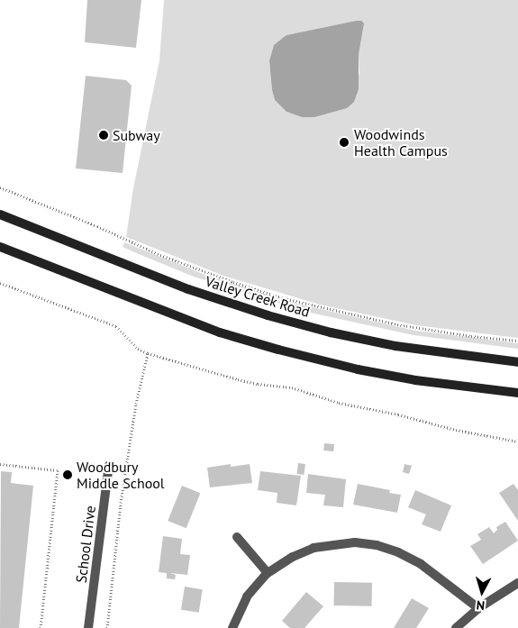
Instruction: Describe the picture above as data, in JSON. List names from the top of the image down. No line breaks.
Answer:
{"streets":{"main road":["Valley Creek Road"],"street":["School Drive"]},"places":["Subway","Woodwinds Health Campus","Woodbury Middle School"],"north":"bottom"}
